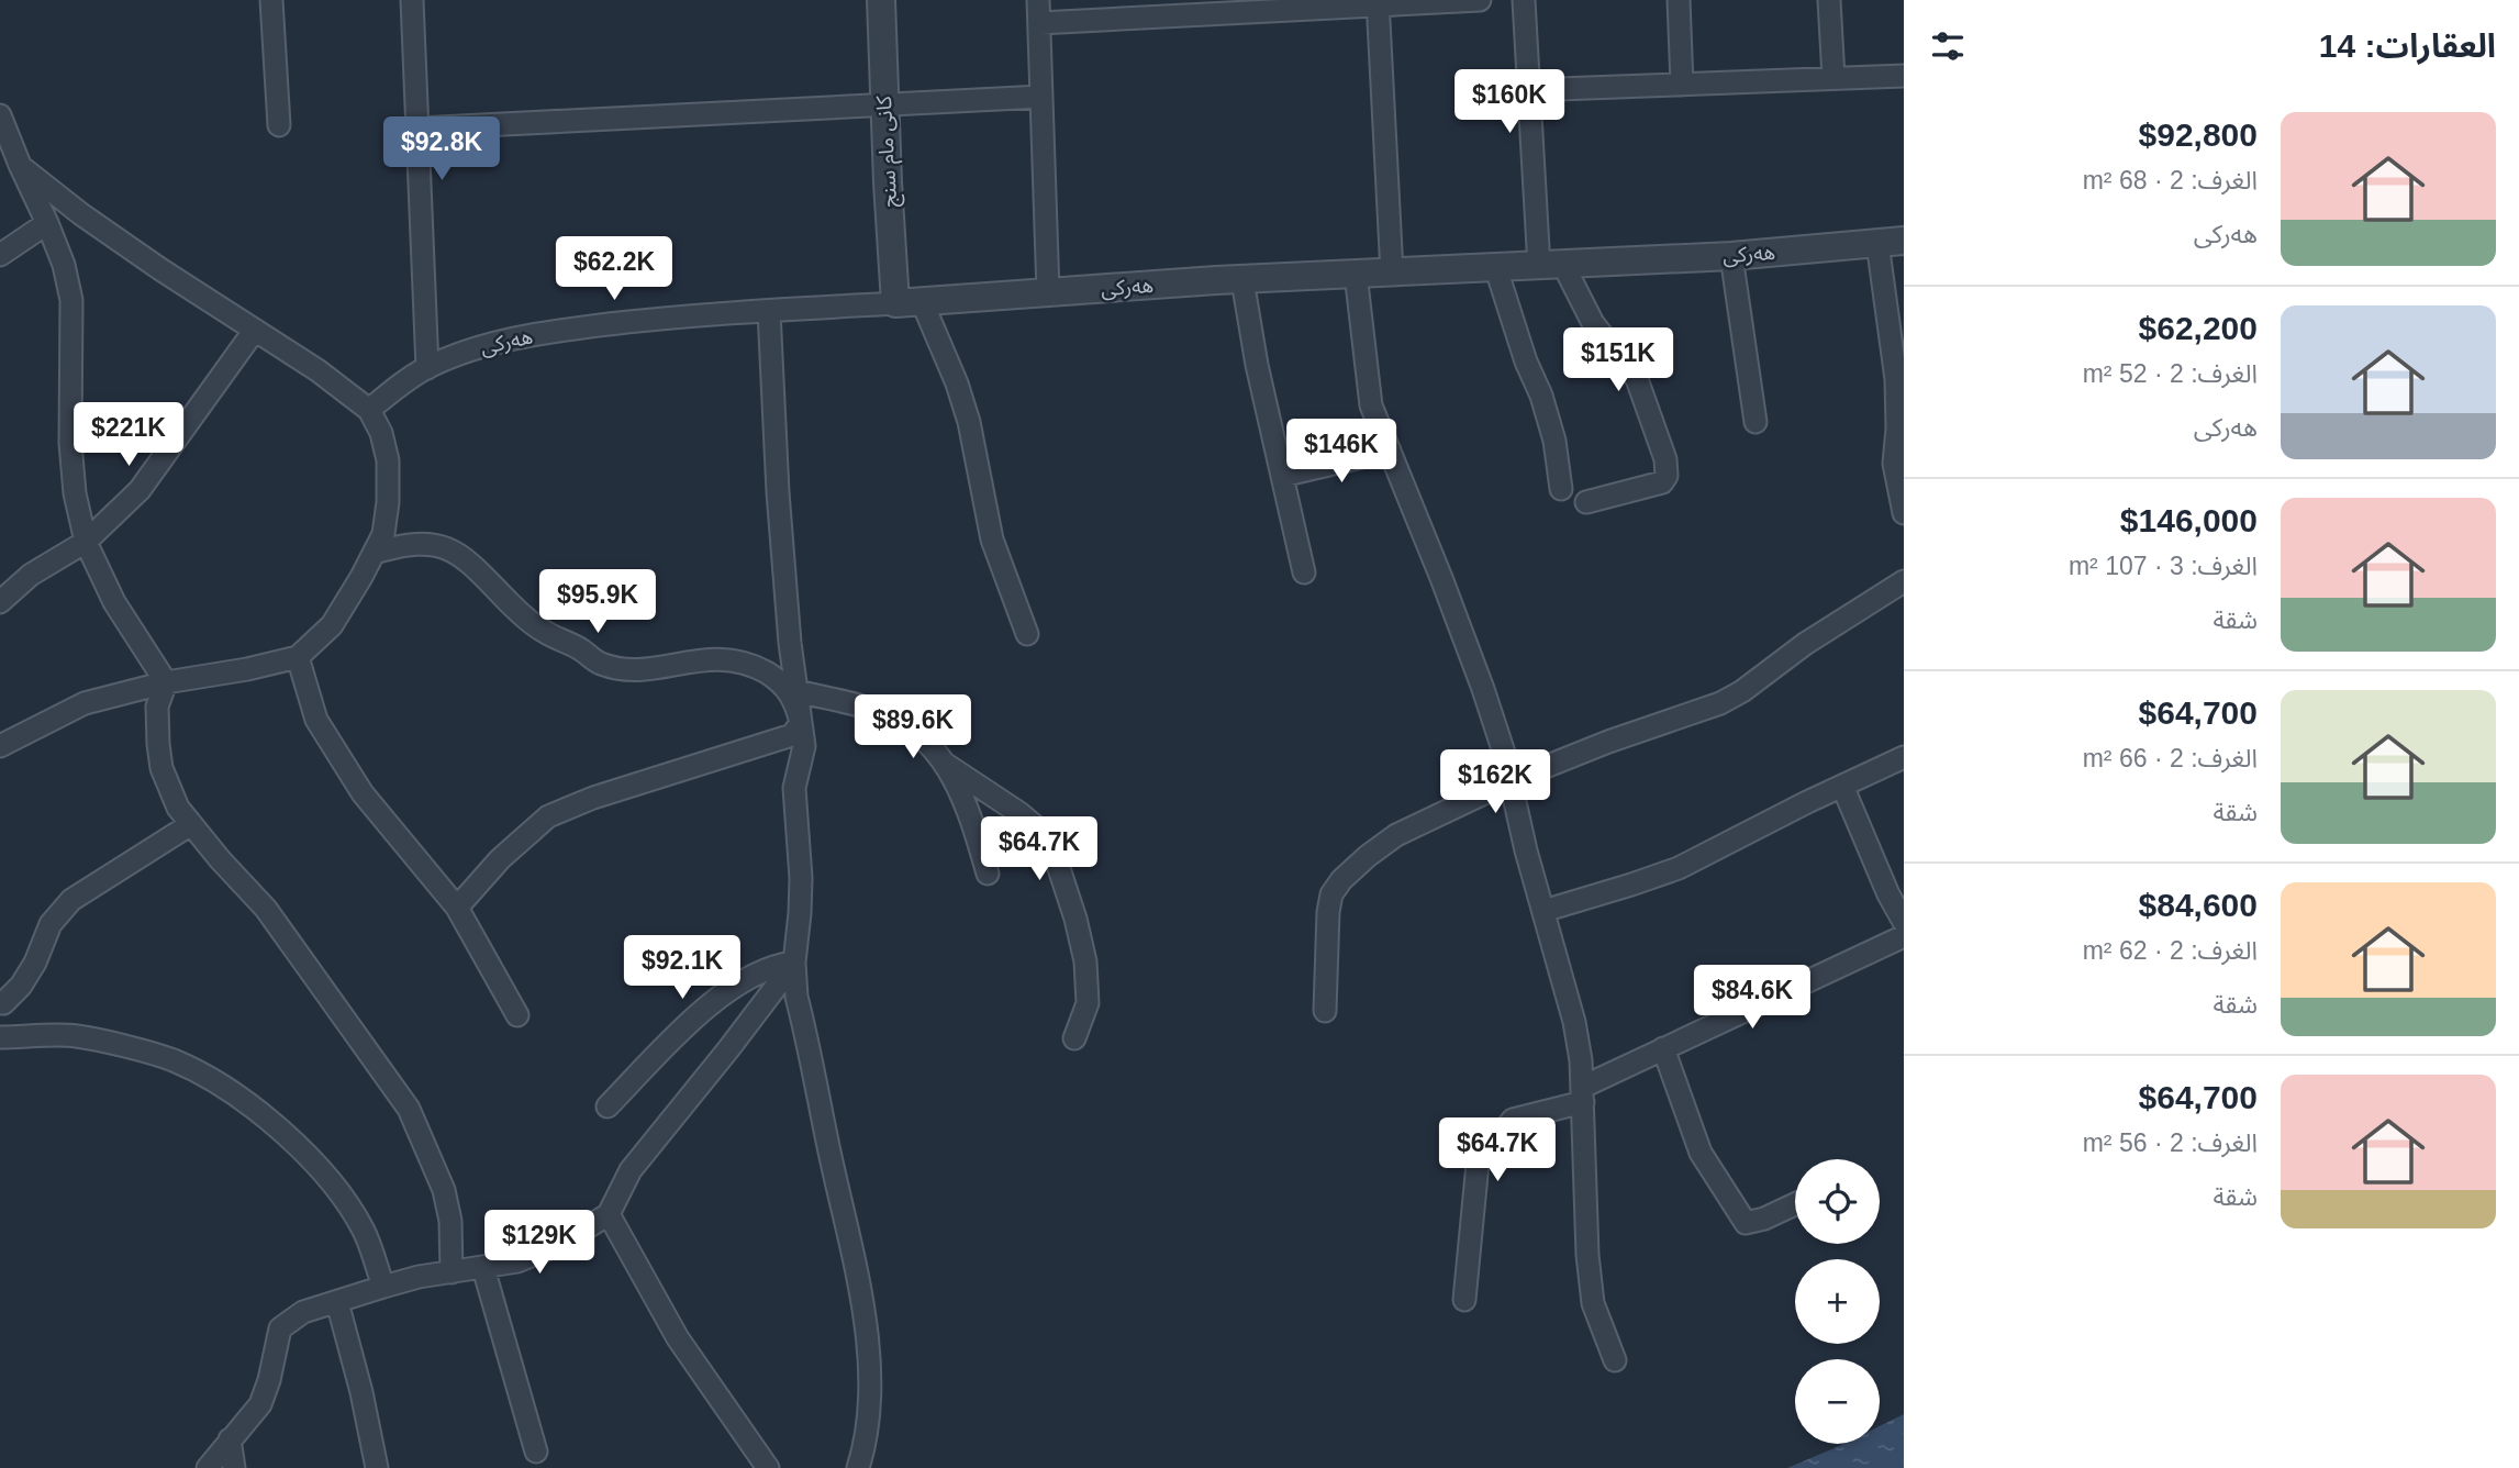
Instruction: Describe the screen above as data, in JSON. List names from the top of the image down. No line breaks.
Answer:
{"streets":{"street":["کانی مام سنج","هەرکی"]},"crossings":[["کانی مام سنج","هەرکی"]],"page":{"heading":"العقارات: 14","price":["$160K","$92.8K","$62.2K","$151K","$221K","$146K","$95.9K","$89.6K","$162K","$64.7K","$92.1K","$84.6K","$64.7K","$129K"],"list":[{"name":"$92,800","note":"الغرف: 2 · 68 m² · هەرکی"},{"name":"$62,200","note":"الغرف: 2 · 52 m² · هەرکی"},{"name":"$146,000","note":"الغرف: 3 · 107 m² · شقة"},{"name":"$64,700","note":"الغرف: 2 · 66 m² · شقة"},{"name":"$84,600","note":"الغرف: 2 · 62 m² · شقة"},{"name":"$64,700","note":"الغرف: 2 · 56 m² · شقة"}],"map_buttons":["+","−"]}}
